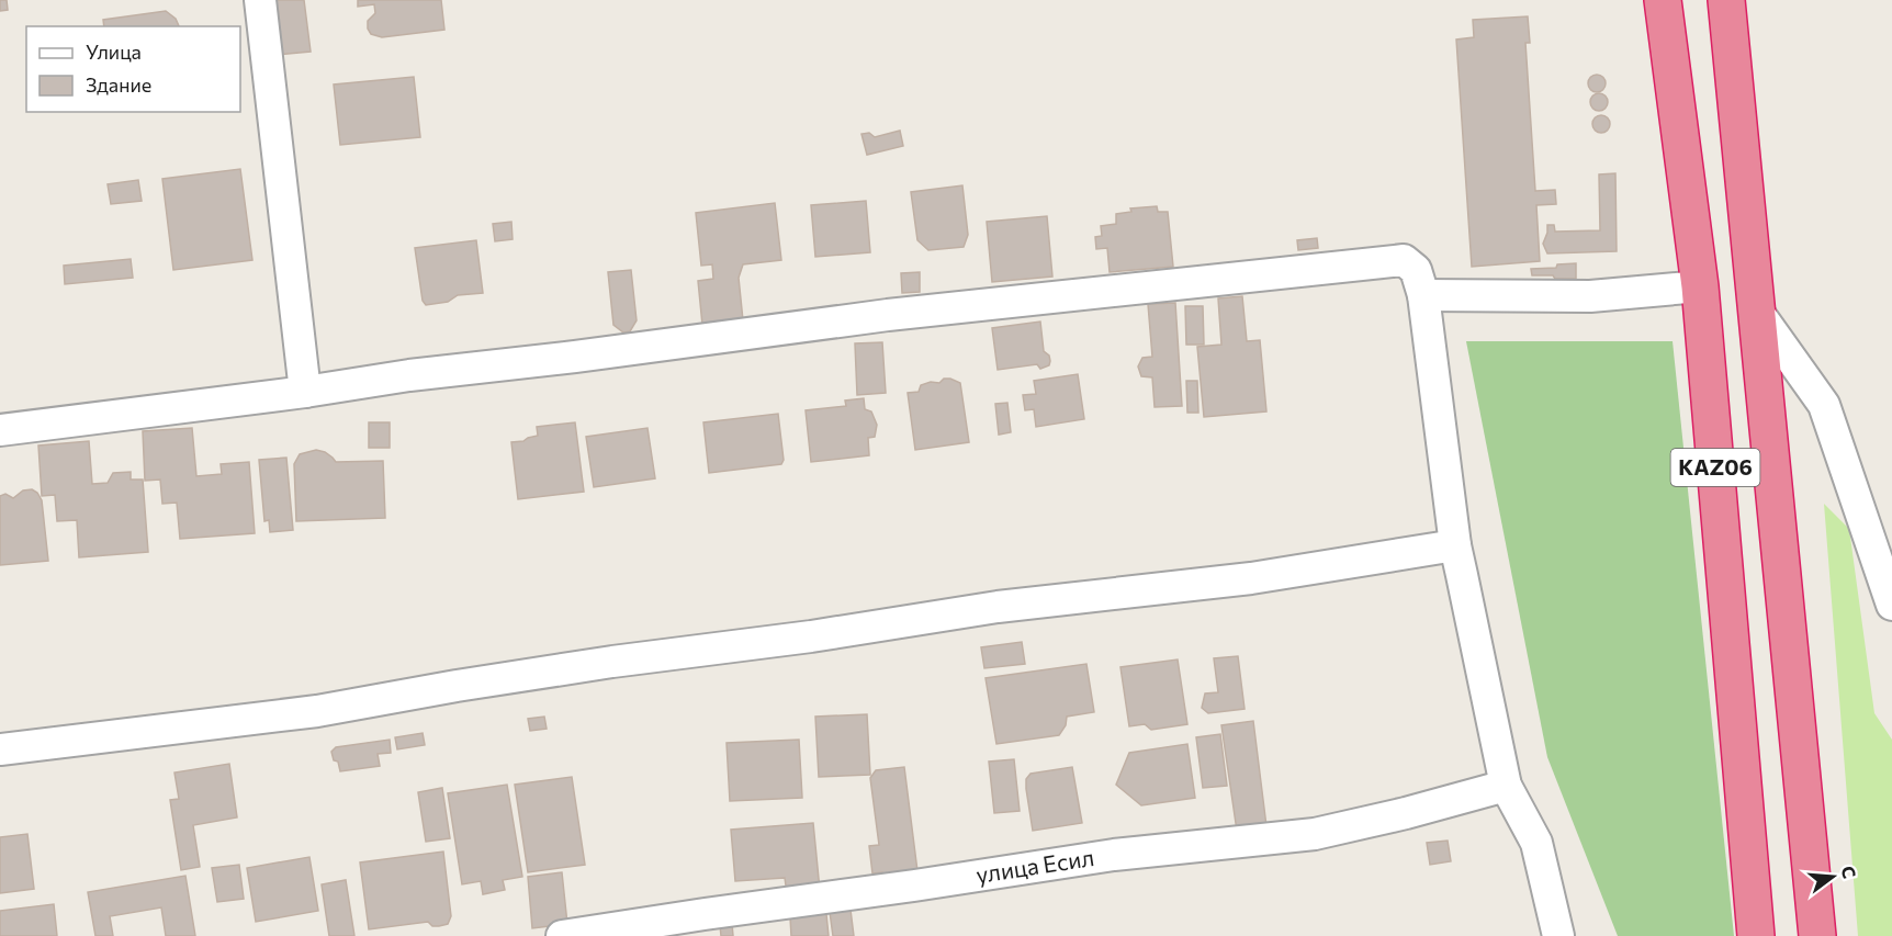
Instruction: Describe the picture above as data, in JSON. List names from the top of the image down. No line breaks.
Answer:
{"streets":{"highway":["KАZ06"],"street":["улица Есил"]},"legend":["Улица","Здание"],"north":"right"}
